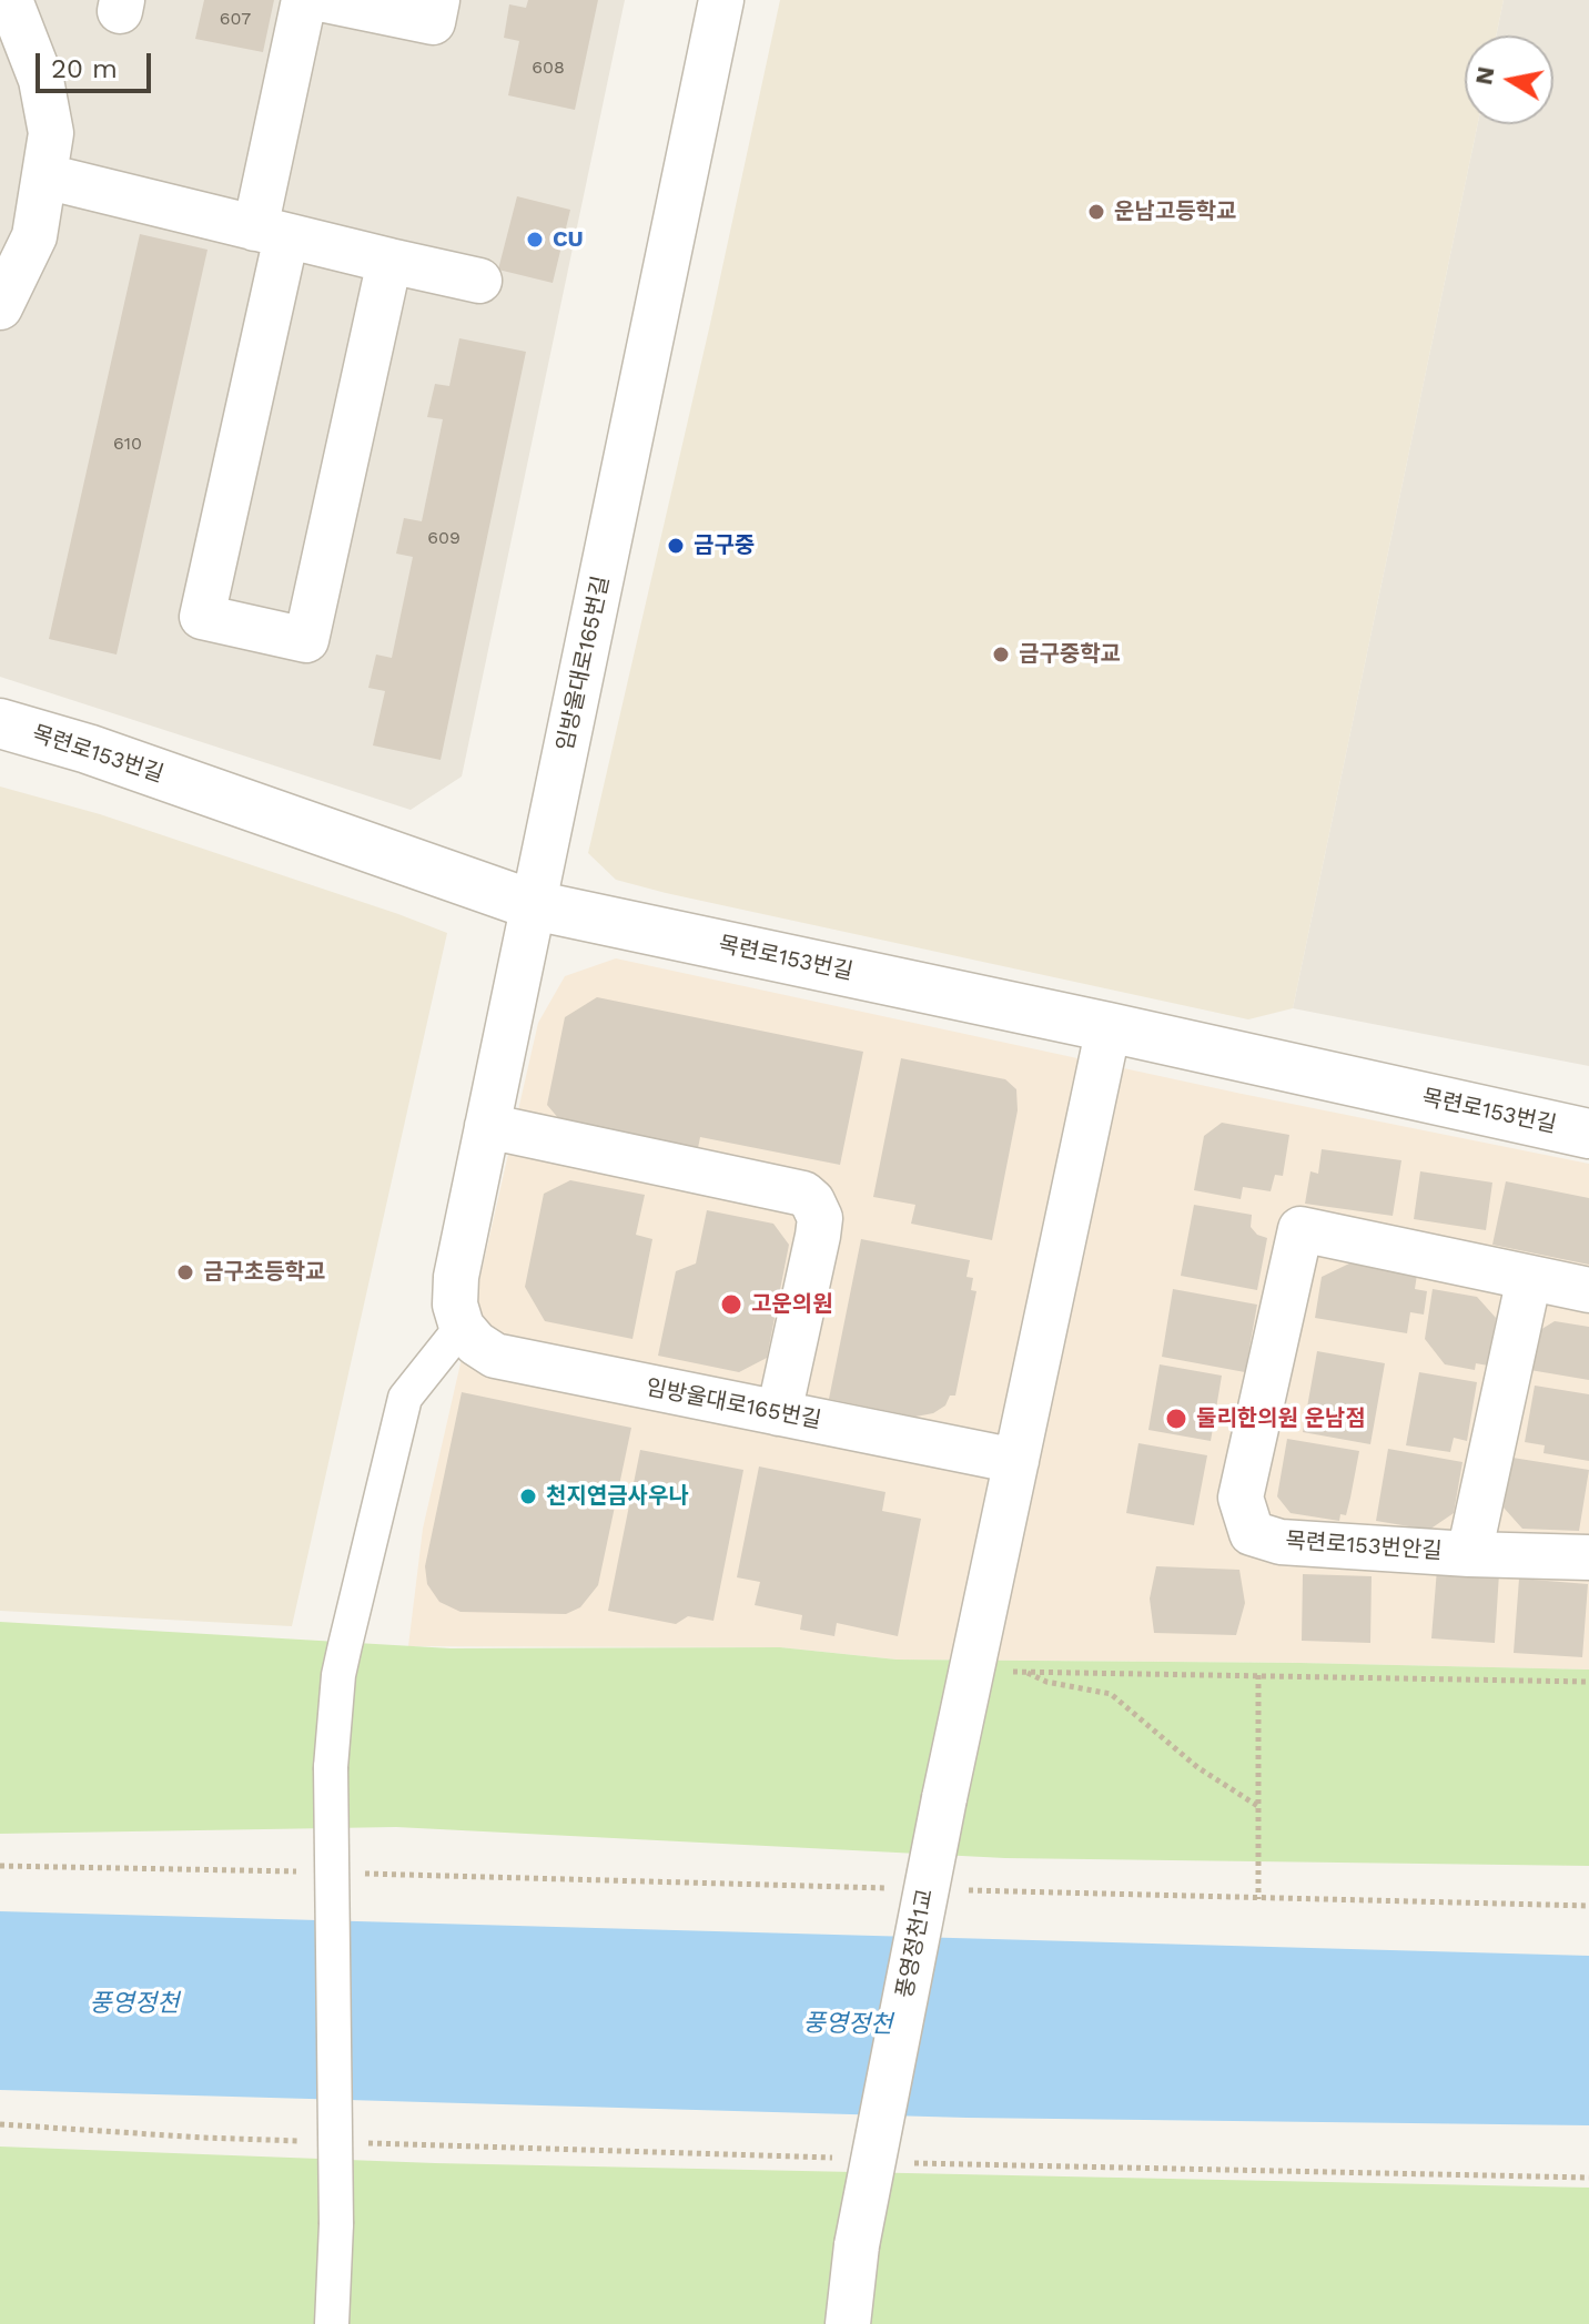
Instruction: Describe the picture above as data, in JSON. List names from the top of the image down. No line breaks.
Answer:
{"streets":{"street":["임방울대로165번길","목련로153번길","목련로153번안길","풍영정천1교"]},"crossings":[["임방울대로165번길","목련로153번길"],["임방울대로165번길","풍영정천1교"],["목련로153번길","풍영정천1교"]],"water":["풍영정천"],"places":["운남고등학교","CU","금구중","금구중학교","금구초등학교","고운의원","둘리한의원 운남점","천지연금사우나"],"house_numbers":["607","608","610","609"],"scale_bar":"20 m","north":"left"}
